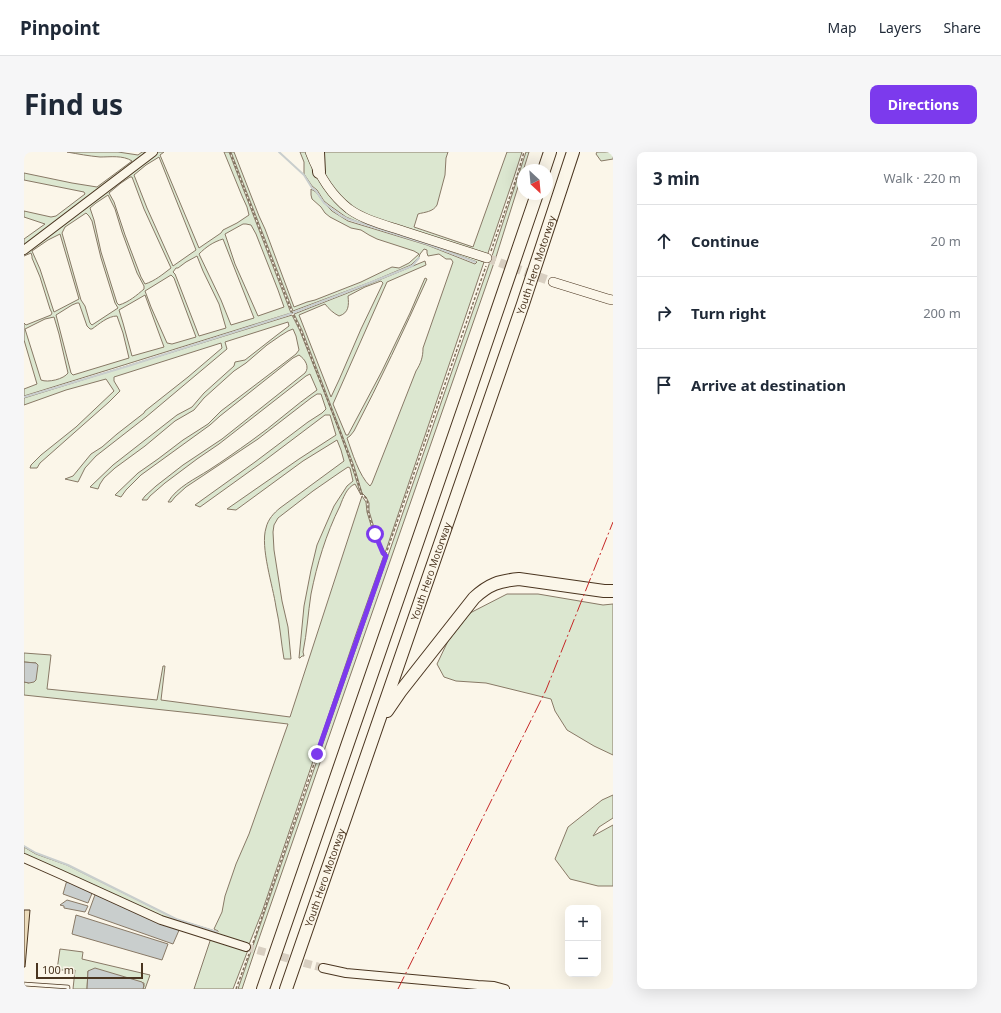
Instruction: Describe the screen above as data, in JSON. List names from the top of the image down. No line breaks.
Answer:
{"streets":{"highway":["Youth Hero Motorway"]},"scale_bar":"100 m","north":"bottom right","page":{"header":"Pinpoint","nav":["Map","Layers","Share"],"title":"Find us","buttons":"Directions","heading":["3 min","Walk · 220 m"],"list":[["Continue","20 m"],["Turn right","200 m"],"Arrive at destination"],"map_buttons":["+","−"],"scale":"100 m"}}
